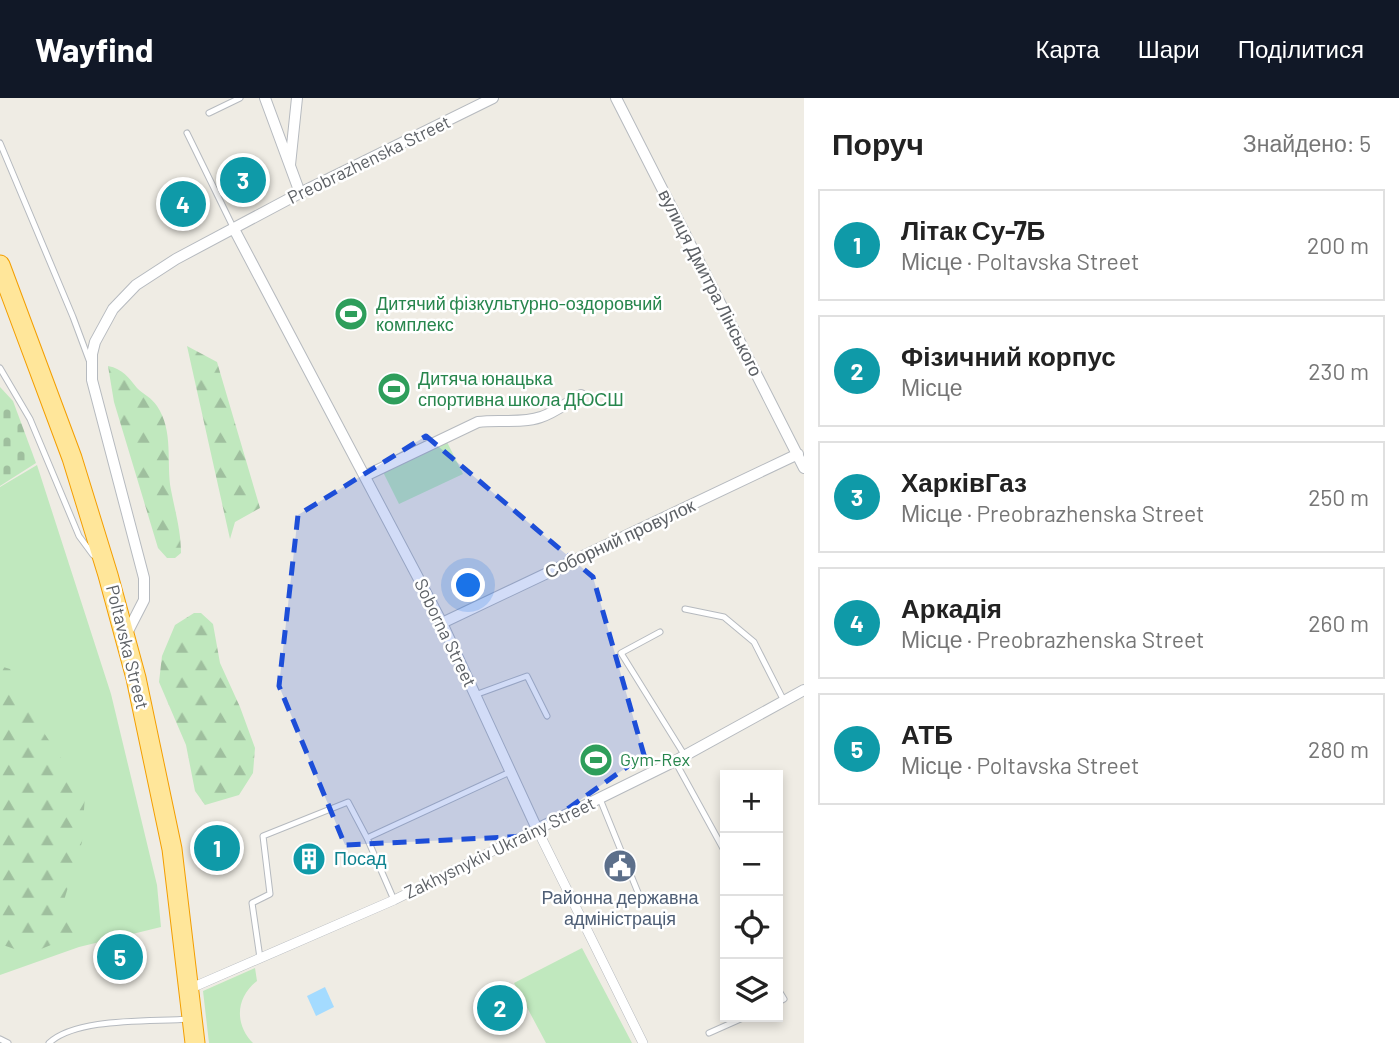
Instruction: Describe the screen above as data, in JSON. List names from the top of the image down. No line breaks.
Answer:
{"streets":{"highway":["Poltavska Street"],"street":["Preobrazhenska Street","вулиця Дмитра Лінського","Соборний провулок","Soborna Street","Zakhysnykiv Ukrainy Street"]},"crossings":[["Preobrazhenska Street","Soborna Street"],["вулиця Дмитра Лінського","Соборний провулок"],["Соборний провулок","Soborna Street"],["Soborna Street","Zakhysnykiv Ukrainy Street"],["Poltavska Street","Zakhysnykiv Ukrainy Street"]],"places":{"sports":["Дитячий фізкультурно-оздоровчий комплекс","Дитяча юнацька спортивна школа ДЮСШ","Gym-Rex"],"building":["Посад"],"public building":["Районна державна адміністрація"]},"page":{"header":"Wayfind","nav":["Карта","Шари","Поділитися"],"heading":["Поруч","Знайдено: 5"],"pins":["3","4","1","5","2"],"list":[{"mark":"1","name":"Літак Су-7Б","note":"Місце · Poltavska Street","value":"200 m"},{"mark":"2","name":"Фізичний корпус","note":"Місце","value":"230 m"},{"mark":"3","name":"ХарківГаз","note":"Місце · Preobrazhenska Street","value":"250 m"},{"mark":"4","name":"Аркадія","note":"Місце · Preobrazhenska Street","value":"260 m"},{"mark":"5","name":"АТБ","note":"Місце · Poltavska Street","value":"280 m"}],"map_buttons":["+","−"]}}
